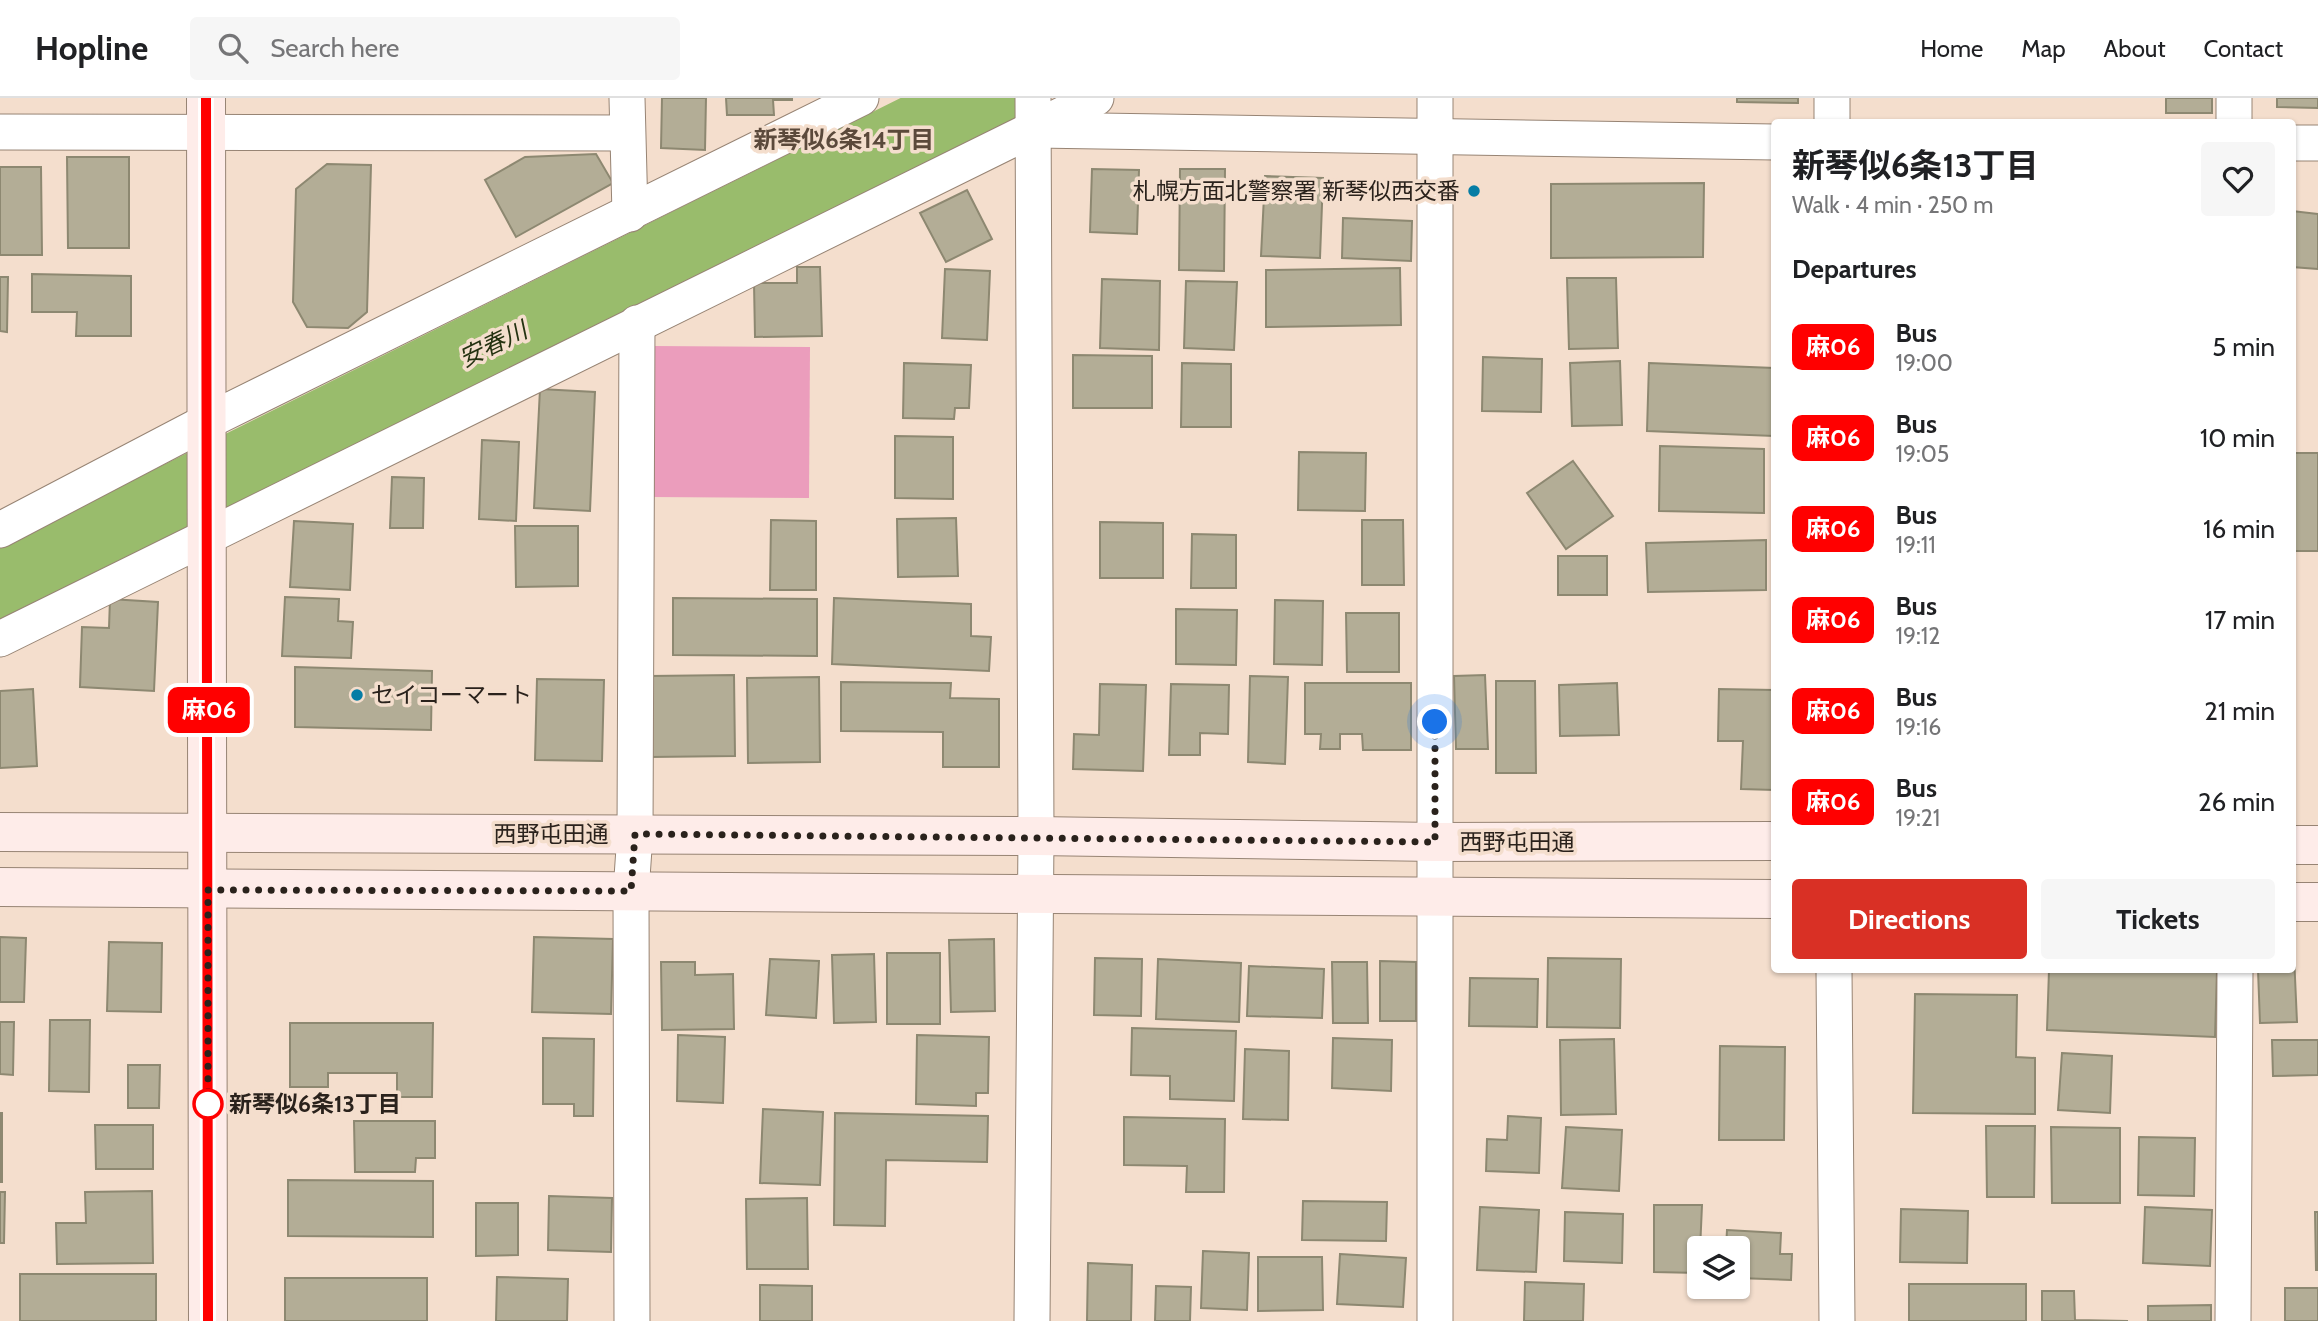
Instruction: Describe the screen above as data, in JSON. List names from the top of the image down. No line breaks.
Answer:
{"streets":{"street":["西野屯田通"]},"districts":["新琴似6条14丁目"],"water":["安春川"],"places":["札幌方面北警察署 新琴似西交番","セイコーマート","新琴似6条13丁目"],"lines":["bus line 麻06"],"page":{"header":"Hopline","search":"Search here","nav":["Home","Map","About","Contact"],"on_map":"麻06","heading":[["新琴似6条13丁目","Walk · 4 min · 250 m"],"Departures"],"list":[{"mark":"麻06","name":"Bus","note":"19:00","value":"5 min"},{"mark":"麻06","name":"Bus","note":"19:05","value":"10 min"},{"mark":"麻06","name":"Bus","note":"19:11","value":"16 min"},{"mark":"麻06","name":"Bus","note":"19:12","value":"17 min"},{"mark":"麻06","name":"Bus","note":"19:16","value":"21 min"},{"mark":"麻06","name":"Bus","note":"19:21","value":"26 min"}],"buttons":["Directions","Tickets"]}}
